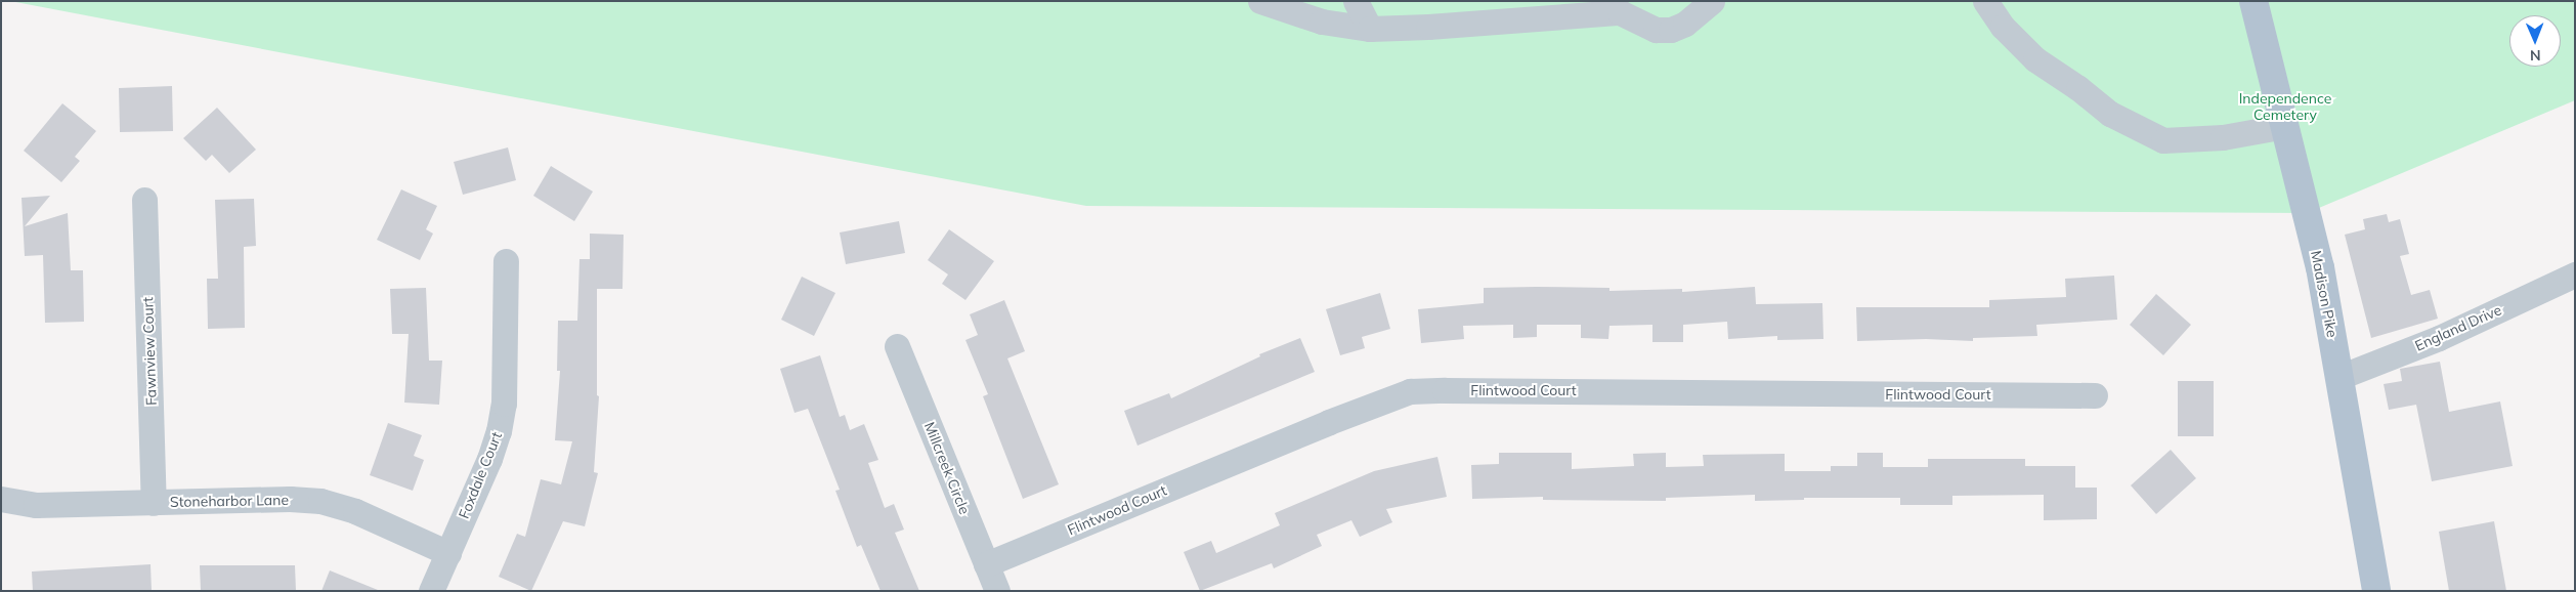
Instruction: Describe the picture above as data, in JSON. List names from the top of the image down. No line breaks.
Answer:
{"streets":{"main road":["Madison Pike"],"street":["England Drive","Fawnview Court","Flintwood Court","Millcreek Circle","Foxdale Court","Stoneharbor Lane"]},"crossings":[["Madison Pike","England Drive"],["Fawnview Court","Stoneharbor Lane"],["Flintwood Court","Millcreek Circle"],["Foxdale Court","Stoneharbor Lane"]],"parks":["Independence Cemetery"],"north":"bottom"}
